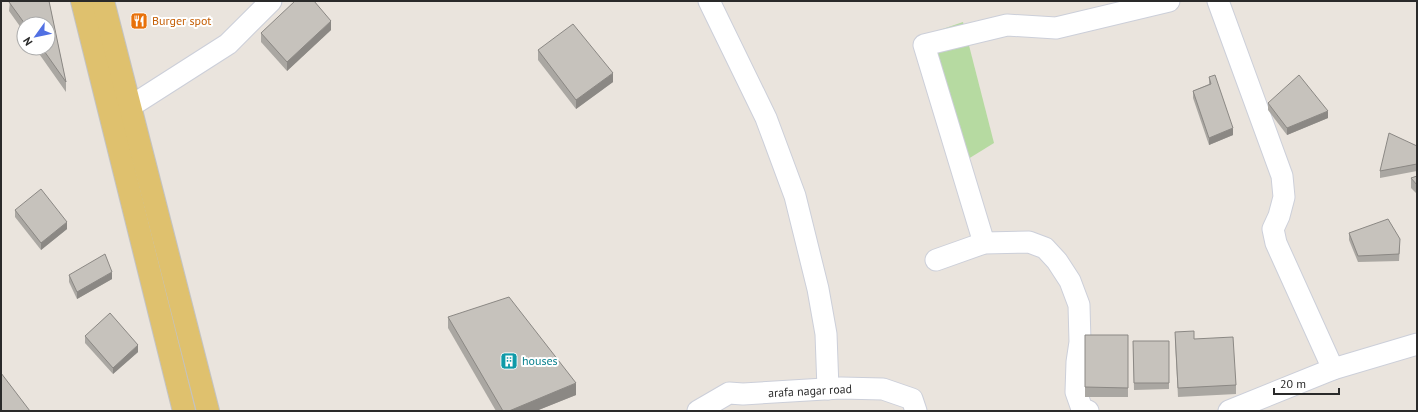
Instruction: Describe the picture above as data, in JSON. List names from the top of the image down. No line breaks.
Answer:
{"streets":{"street":["arafa nagar road"]},"places":{"restaurant":["Burger spot"],"building":["houses"]},"scale_bar":"20 m","north":"bottom left"}
